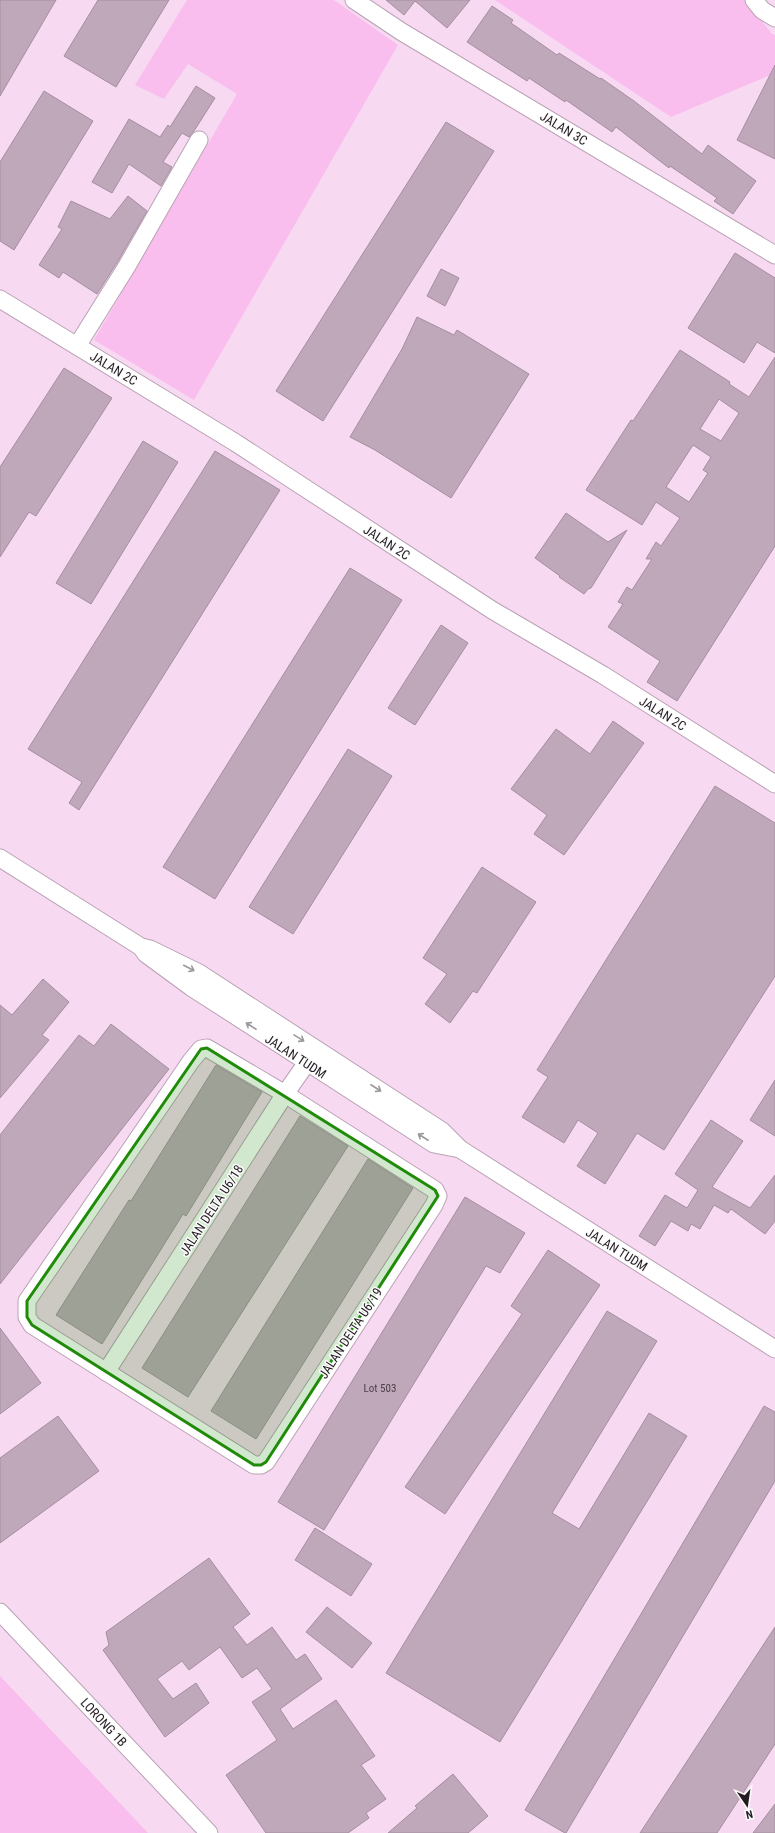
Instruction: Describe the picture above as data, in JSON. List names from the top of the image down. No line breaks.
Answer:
{"streets":{"street":["JALAN 3C","JALAN 2C","JALAN TUDM","JALAN DELTA U6/18","JALAN DELTA U6/19","LORONG 1B"]},"crossings":[["JALAN TUDM","JALAN DELTA U6/18"],["JALAN DELTA U6/18","JALAN DELTA U6/19"]],"house_numbers":["Lot 503"],"north":"bottom"}
